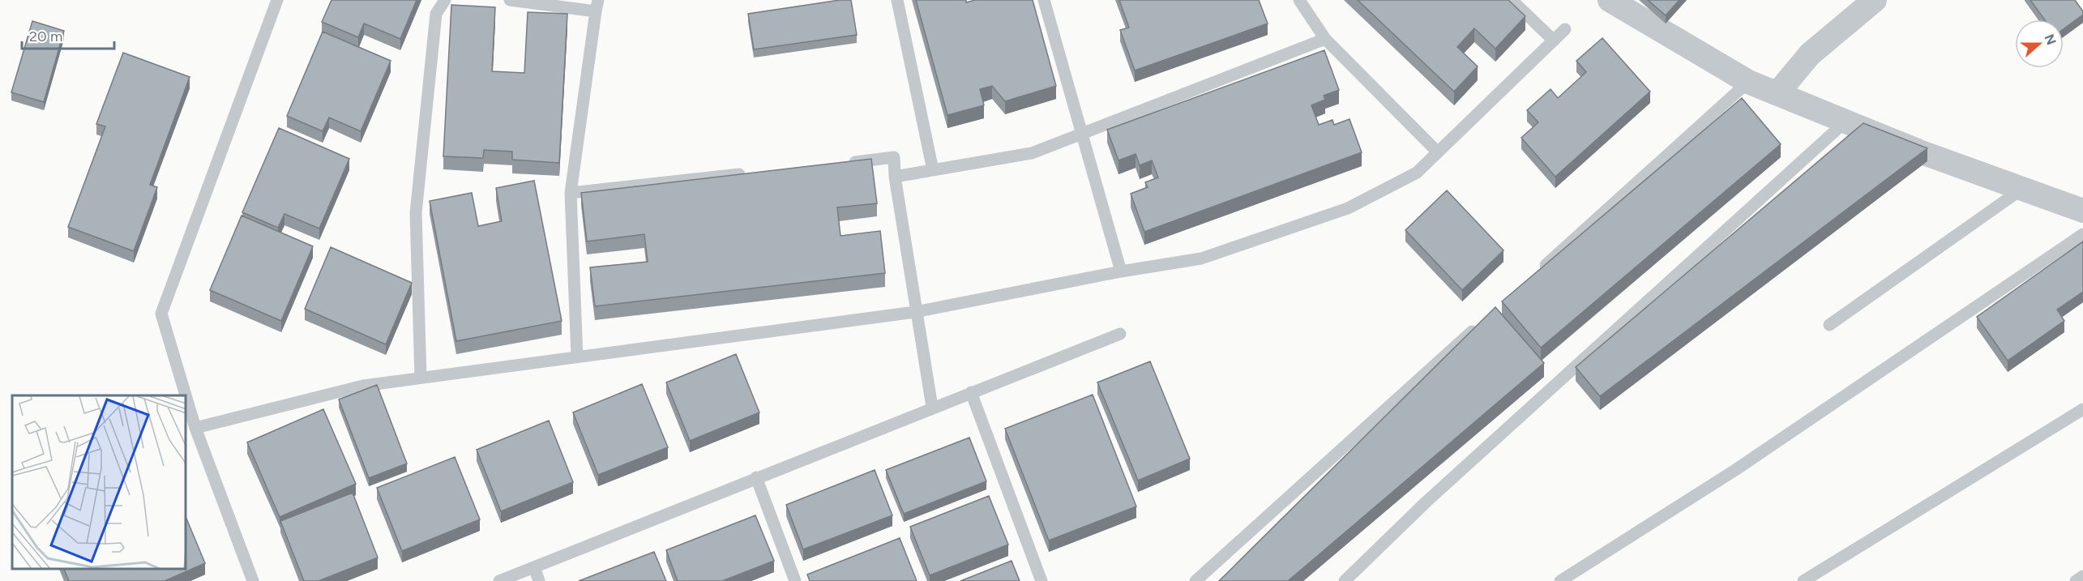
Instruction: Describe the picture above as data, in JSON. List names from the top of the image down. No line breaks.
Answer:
{"scale_bar":"20 m","north":"right"}
